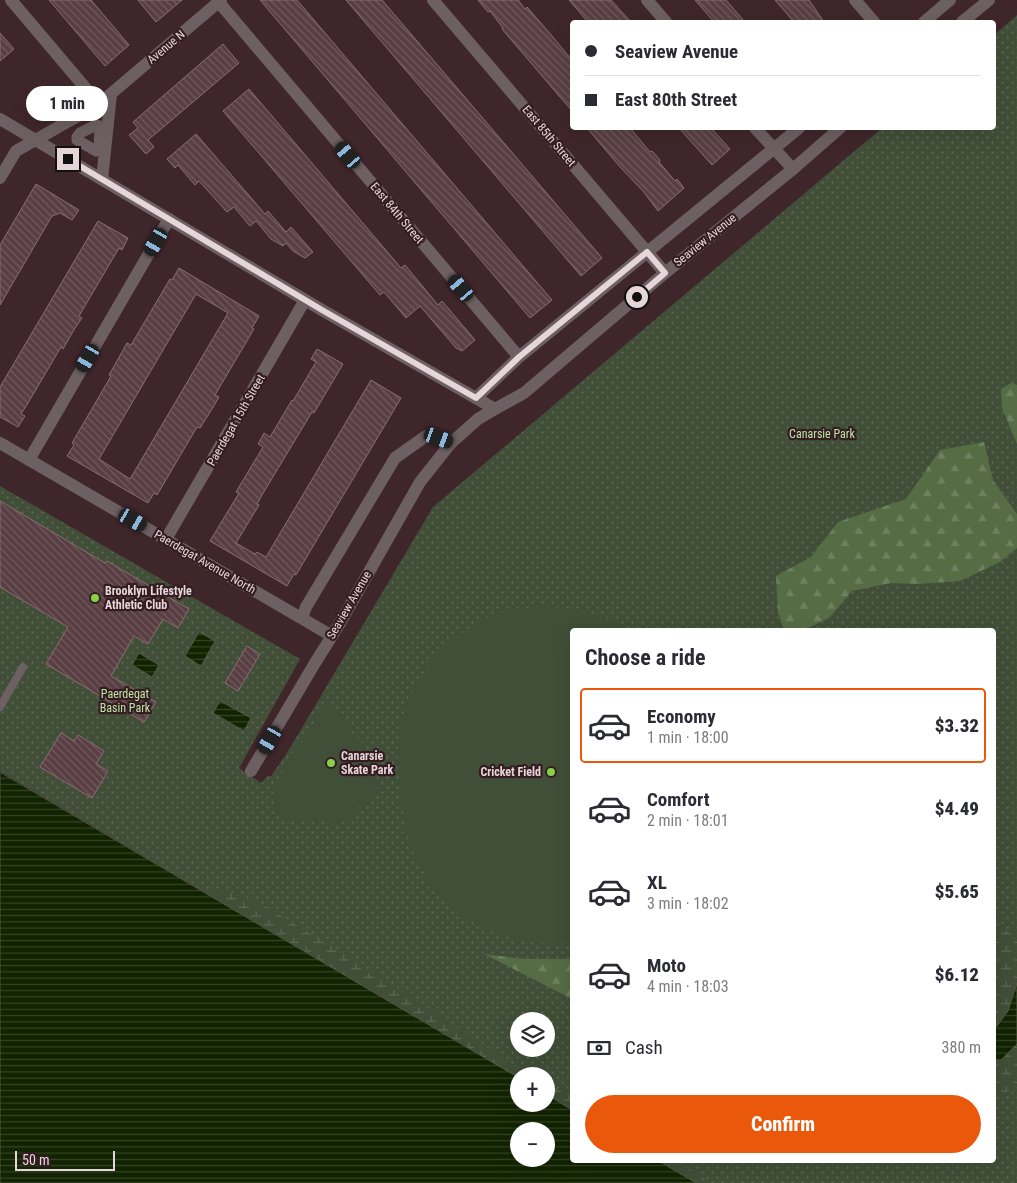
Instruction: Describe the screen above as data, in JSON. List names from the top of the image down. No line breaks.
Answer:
{"streets":{"street":["Avenue N","East 85th Street","East 84th Street","Seaview Avenue","Paerdegat 15th Street","Paerdegat Avenue North"]},"crossings":[["Avenue N","East 84th Street"],["East 85th Street","Seaview Avenue"],["Seaview Avenue","Paerdegat Avenue North"],["Paerdegat 15th Street","Paerdegat Avenue North"]],"parks":["Canarsie Park","Paerdegat Basin Park"],"places":["Brooklyn Lifestyle Athletic Club","Canarsie Skate Park","Cricket Field"],"scale_bar":"50 m","page":{"banner":["Seaview Avenue","East 80th Street"],"bubble":"1 min","heading":"Choose a ride","list":[{"name":"Economy","note":"1 min · 18:00","value":"$3.32"},{"name":"Comfort","note":"2 min · 18:01","value":"$4.49"},{"name":"XL","note":"3 min · 18:02","value":"$5.65"},{"name":"Moto","note":"4 min · 18:03","value":"$6.12"}],"map_buttons":["+","−"],"pay":["Cash","380 m"],"buttons":"Confirm","scale":"50 m"}}
